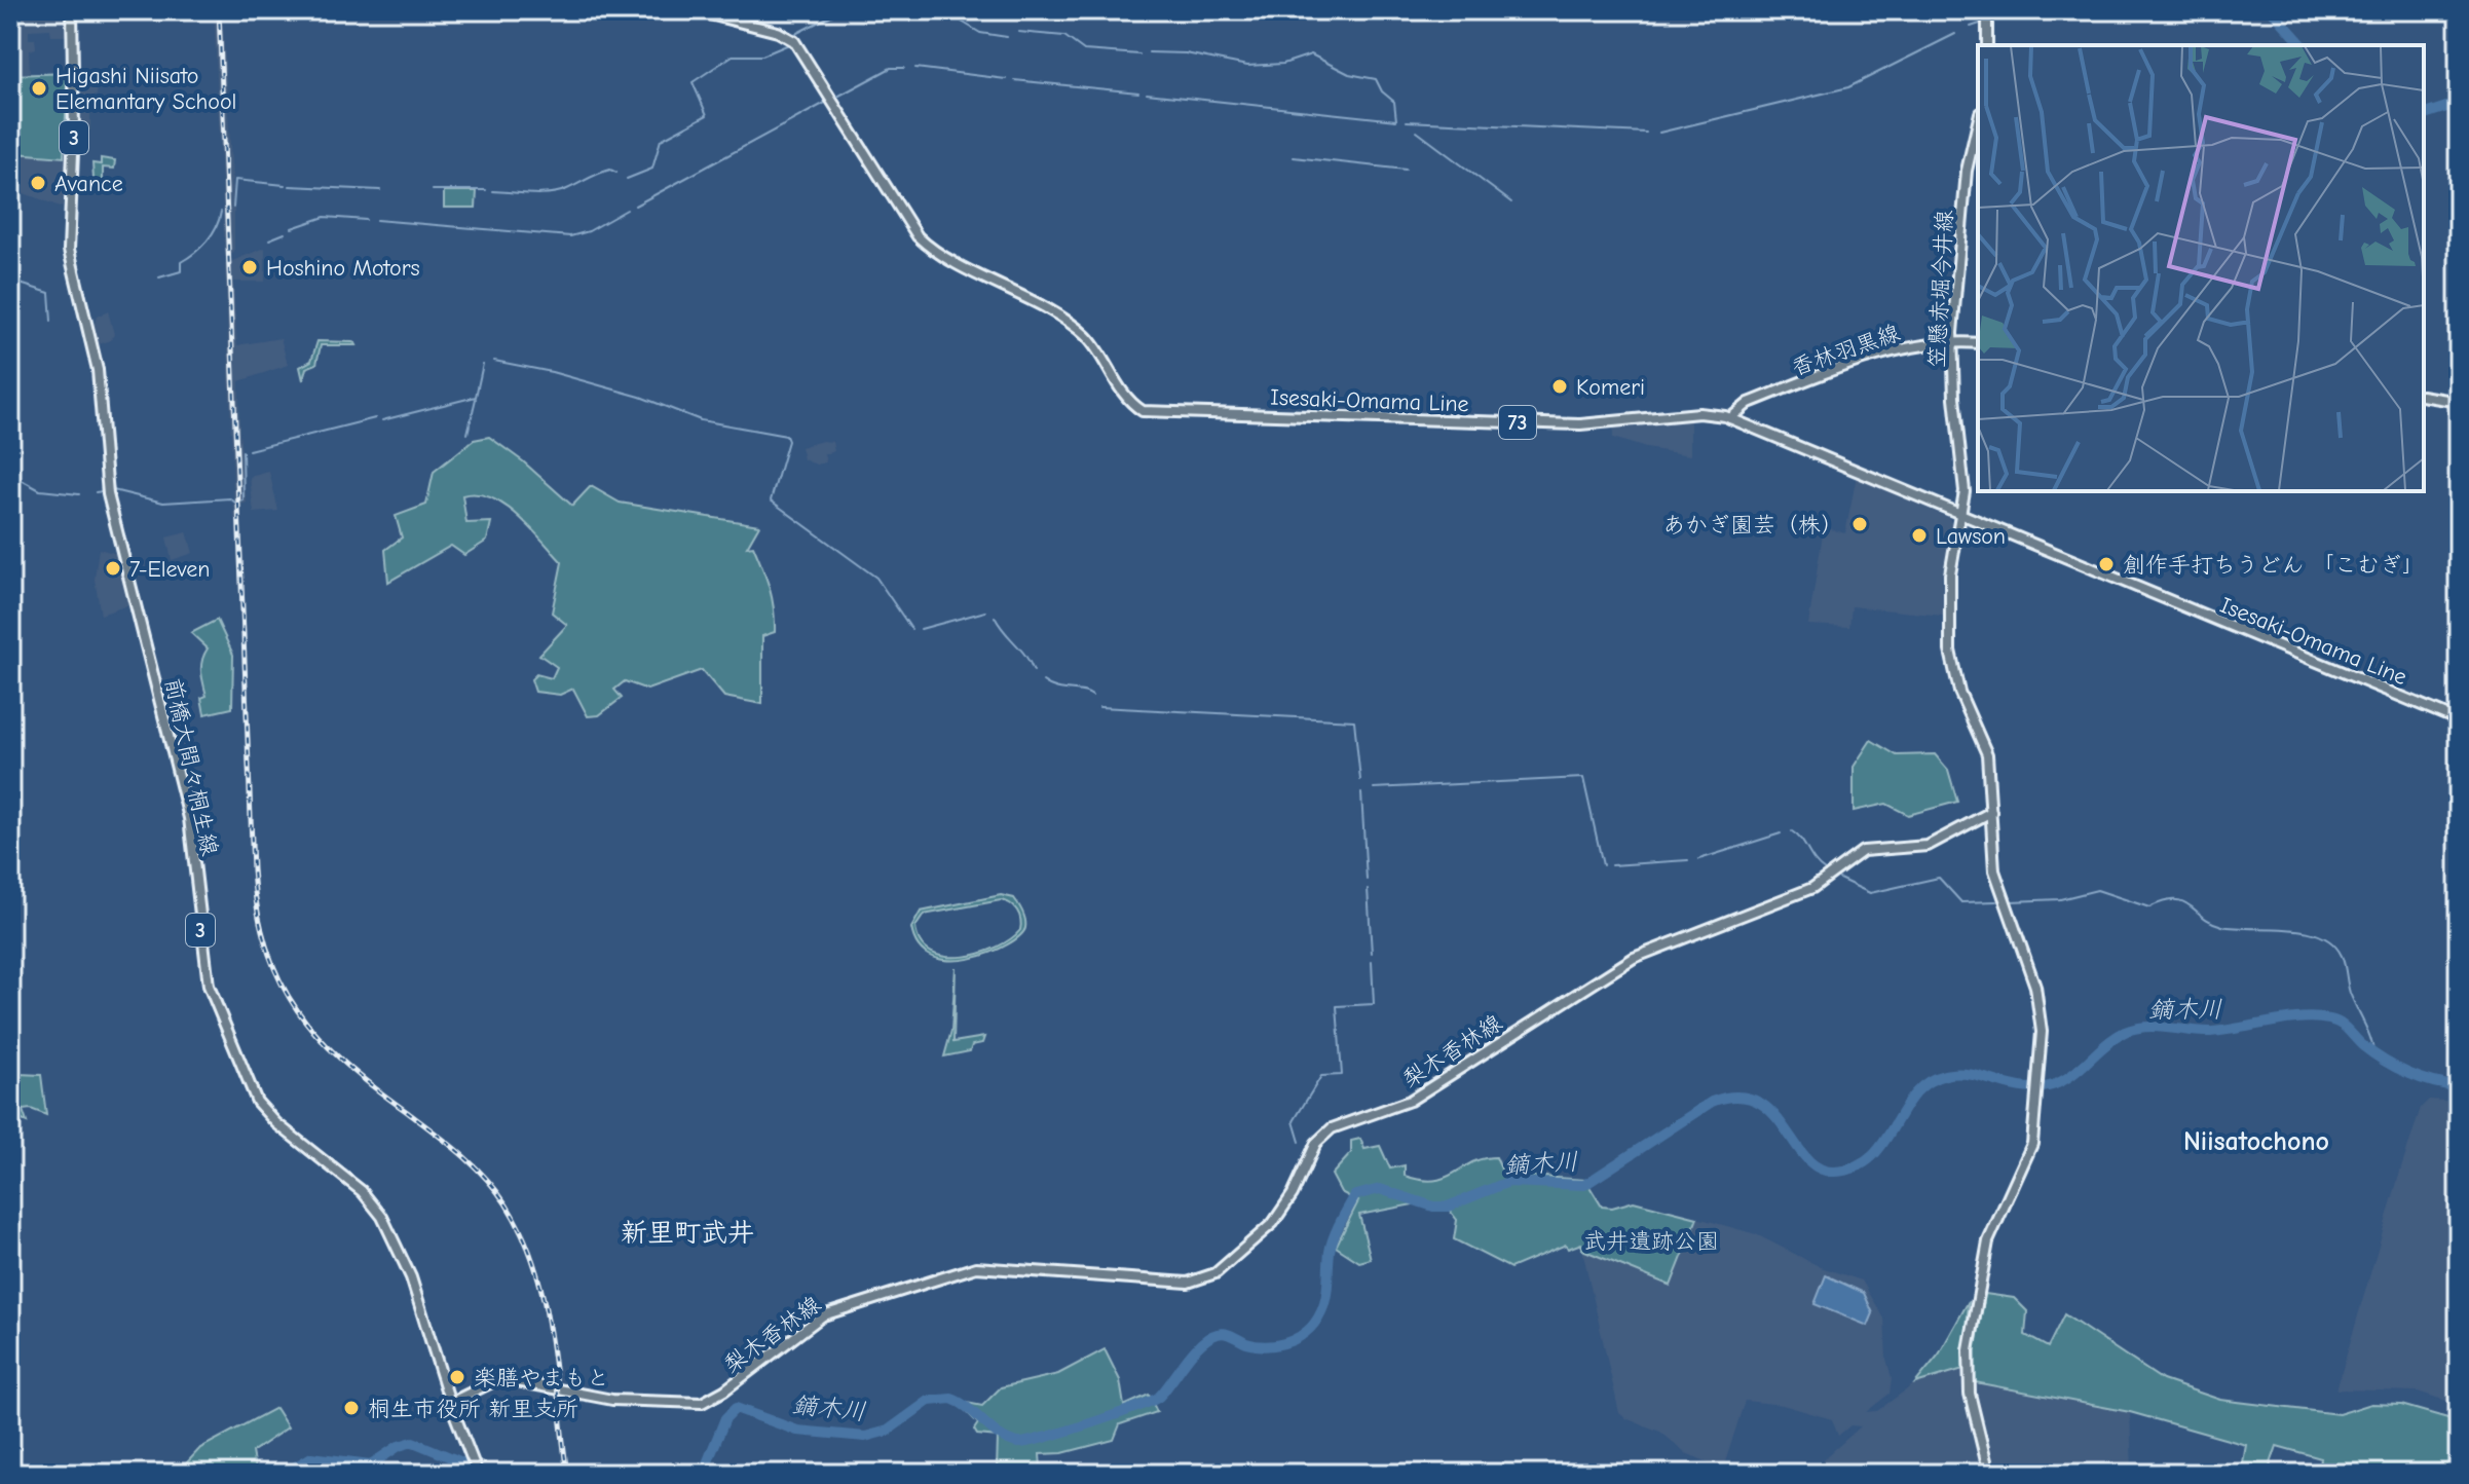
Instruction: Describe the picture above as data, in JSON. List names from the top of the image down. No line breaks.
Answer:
{"streets":{"main road":["3","笠懸赤堀今井線","香林羽黒線","Isesaki-Omama Line","73","前橋大間々桐生線","梨木香林線"]},"crossings":[["笠懸赤堀今井線","香林羽黒線"],["笠懸赤堀今井線","Isesaki-Omama Line"],["香林羽黒線","Isesaki-Omama Line"],["前橋大間々桐生線","梨木香林線"]],"districts":["Niisatochono","新里町武井"],"water":["鏑木川"],"parks":["武井遺跡公園"],"places":["Higashi Niisato Elemantary School","Avance","Hoshino Motors","Komeri","あかぎ園芸（株）","Lawson","創作手打ちうどん 「こむぎ」","7-Eleven","楽膳やまもと","桐生市役所 新里支所"]}
